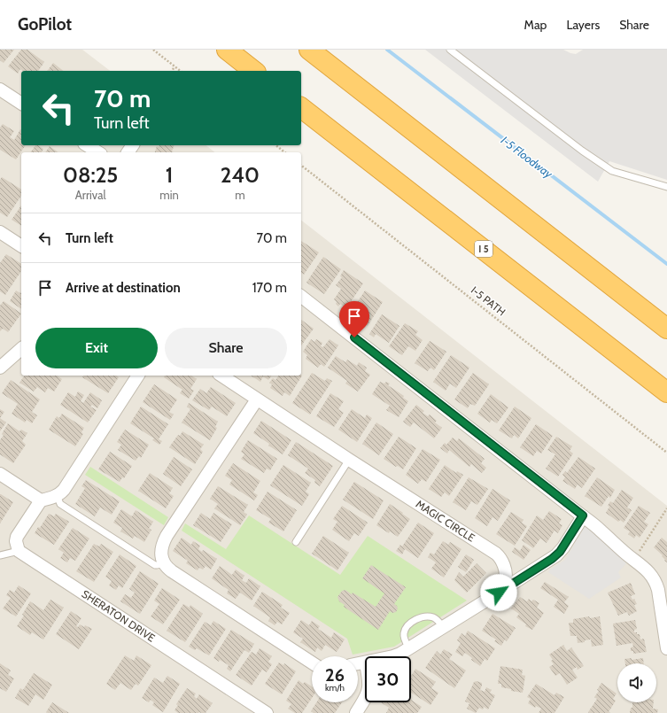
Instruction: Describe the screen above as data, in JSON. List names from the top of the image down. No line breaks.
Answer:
{"streets":{"highway":["I 5"],"street":["MAGIC CIRCLE","SHERATON DRIVE"],"path":["I-5 PATH"]},"water":["I-5 Floodway"],"page":{"header":"GoPilot","nav":["Map","Layers","Share"],"turn":["70 m","Turn left"],"eta":["08:25","Arrival","1","min","240","m"],"list":[{"name":"Turn left","value":"70 m"},{"name":"Arrive at destination","value":"170 m"}],"buttons":["Exit","Share"],"speed":"26 km/h","limit":"30"}}
